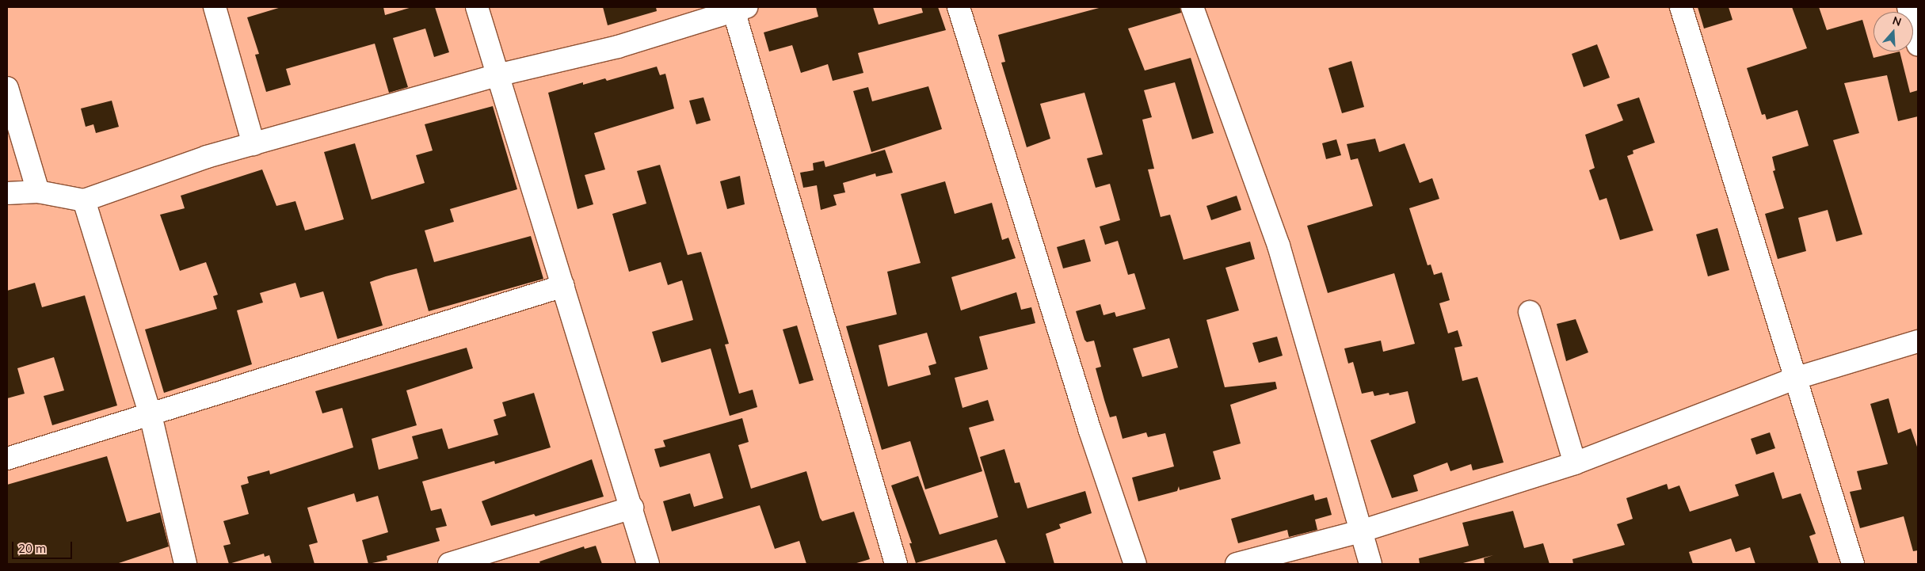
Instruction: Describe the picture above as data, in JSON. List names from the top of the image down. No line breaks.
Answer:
{"scale_bar":"20 m","north":"top"}
